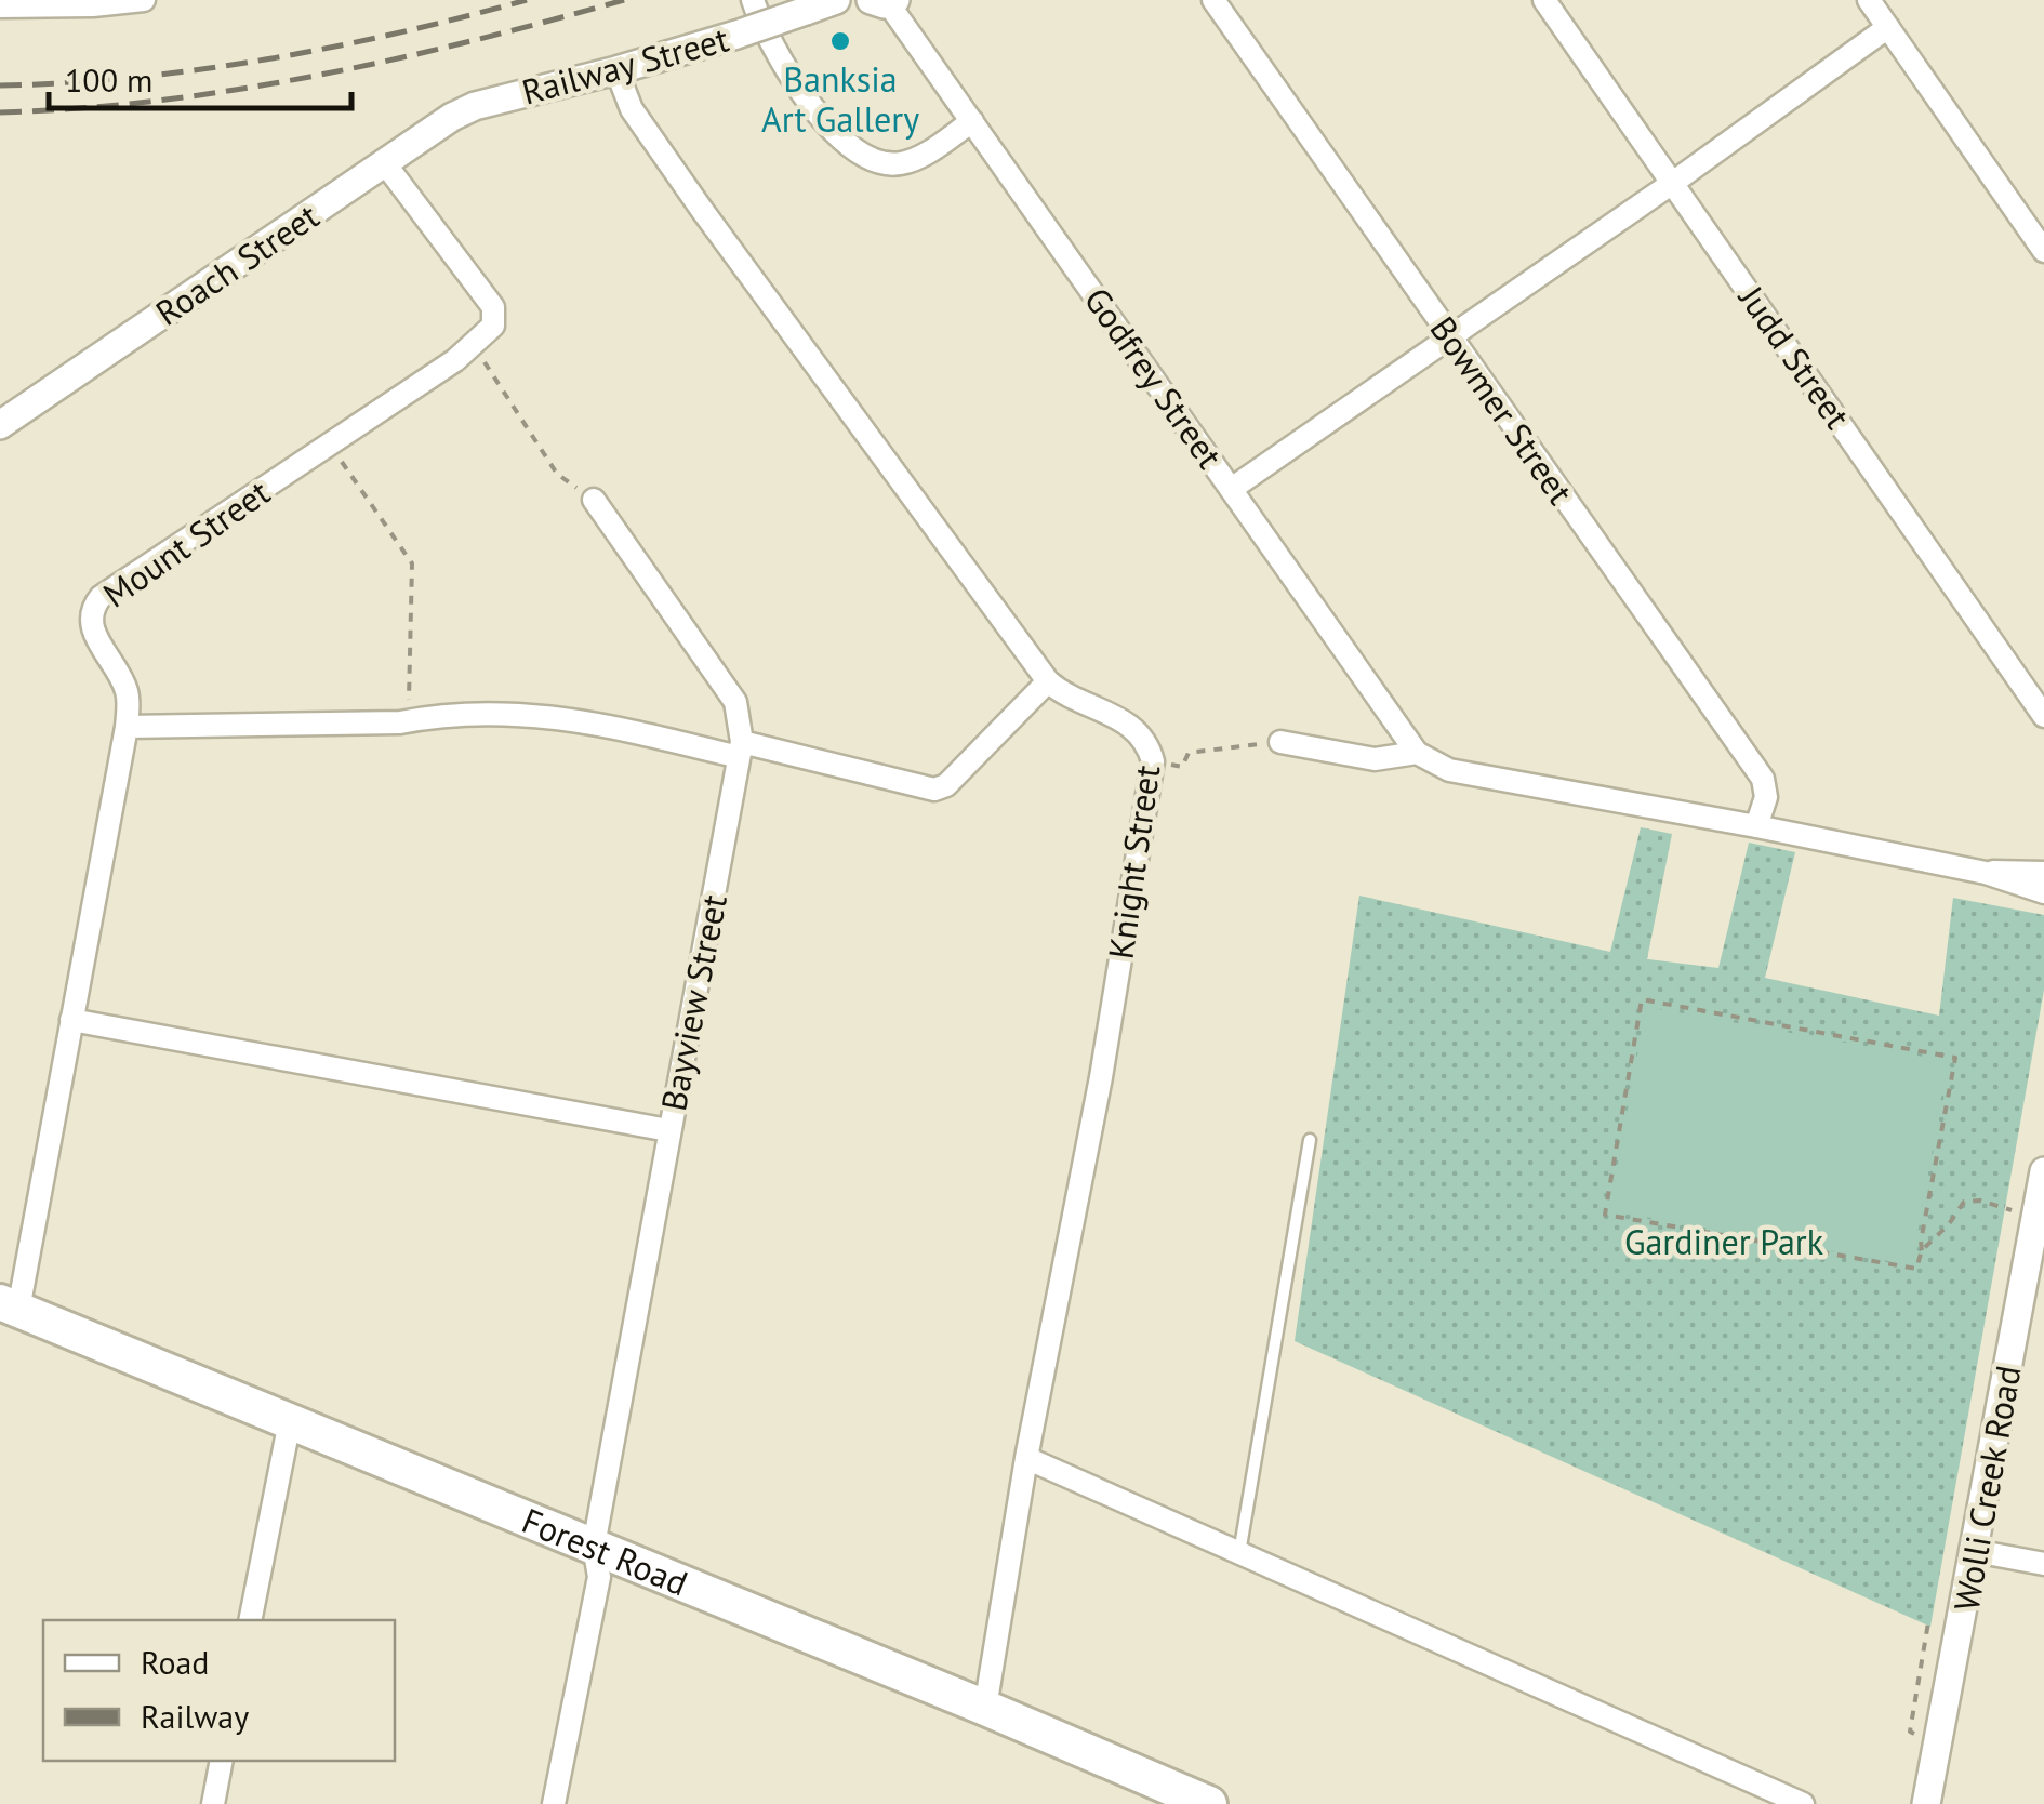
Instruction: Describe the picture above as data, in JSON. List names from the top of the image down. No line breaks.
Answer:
{"streets":{"main road":["Forest Road"],"street":["Railway Street","Roach Street","Judd Street","Godfrey Street","Bowmer Street","Mount Street","Knight Street","Bayview Street","Wolli Creek Road"]},"crossings":[["Railway Street","Roach Street"],["Railway Street","Knight Street"],["Mount Street","Forest Road"],["Knight Street","Forest Road"],["Bayview Street","Forest Road"]],"parks":["Gardiner Park"],"places":["Banksia Art Gallery"],"legend":["Road","Railway"],"scale_bar":"100 m"}
